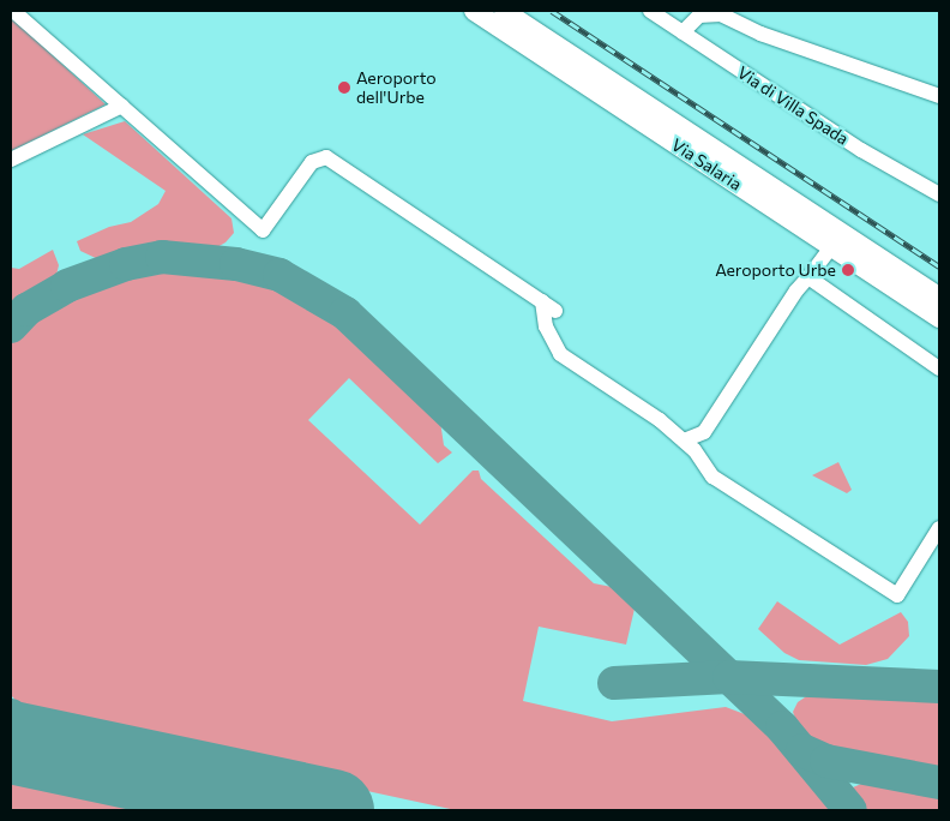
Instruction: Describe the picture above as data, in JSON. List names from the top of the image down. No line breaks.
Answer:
{"streets":{"main road":["Via Salaria"],"street":["Via di Villa Spada"]},"places":["Aeroporto dell'Urbe","Aeroporto Urbe"]}
